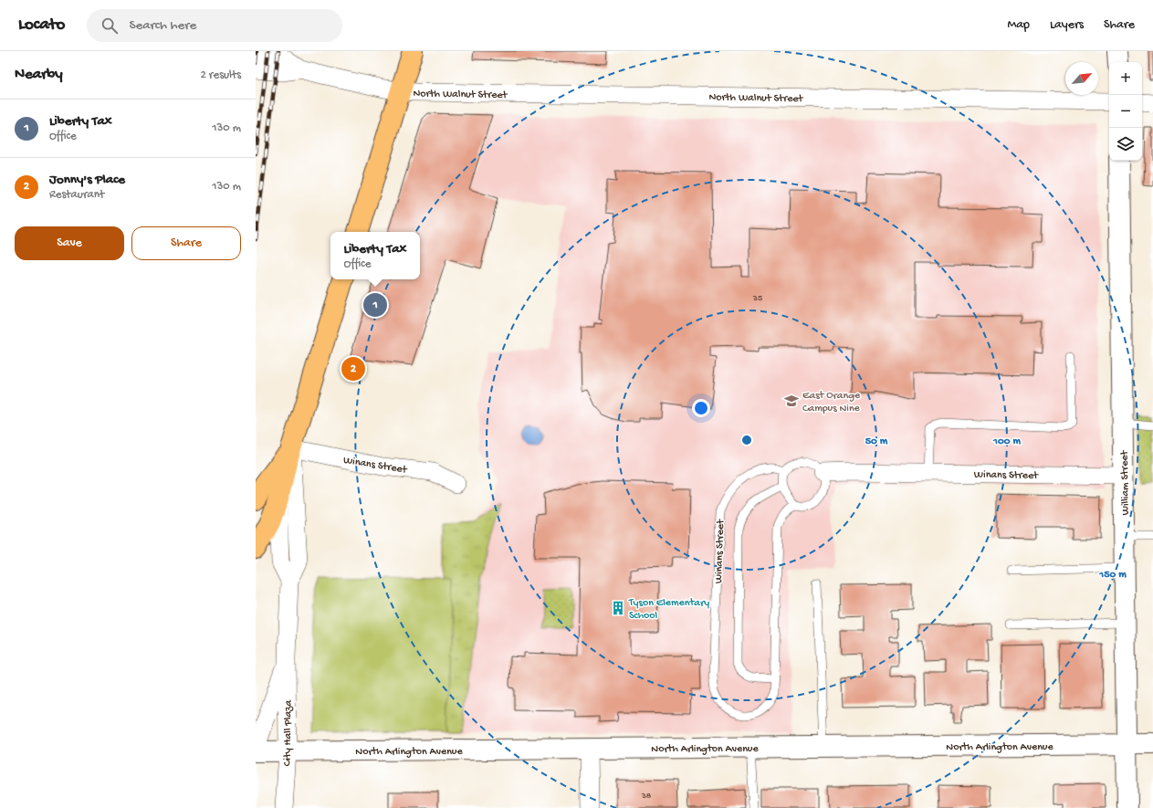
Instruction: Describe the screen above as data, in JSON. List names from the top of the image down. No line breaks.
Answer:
{"streets":{"street":["North Walnut Street","Winans Street","William Street","City Hall Plaza","North Arlington Avenue"]},"crossings":[["Winans Street","William Street"],["Winans Street","City Hall Plaza"],["William Street","North Arlington Avenue"],["City Hall Plaza","North Arlington Avenue"]],"places":{"school or university":["East Orange Campus Nine"],"building":["Tyson Elementary School"]},"house_numbers":["35","38"],"north":"top right","page":{"header":"Locato","search":"Search here","nav":["Map","Layers","Share"],"heading":["Nearby","2 results"],"map_buttons":["+","−"],"list":[{"mark":"1","name":"Liberty Tax","note":"Office","value":"130 m"},{"mark":"2","name":"Jonny's Place","note":"Restaurant","value":"130 m"}],"buttons":["Save","Share"],"popup":["Liberty Tax","Office"],"pins":["1","2"]},"rings":["50 m","100 m","150 m"]}
